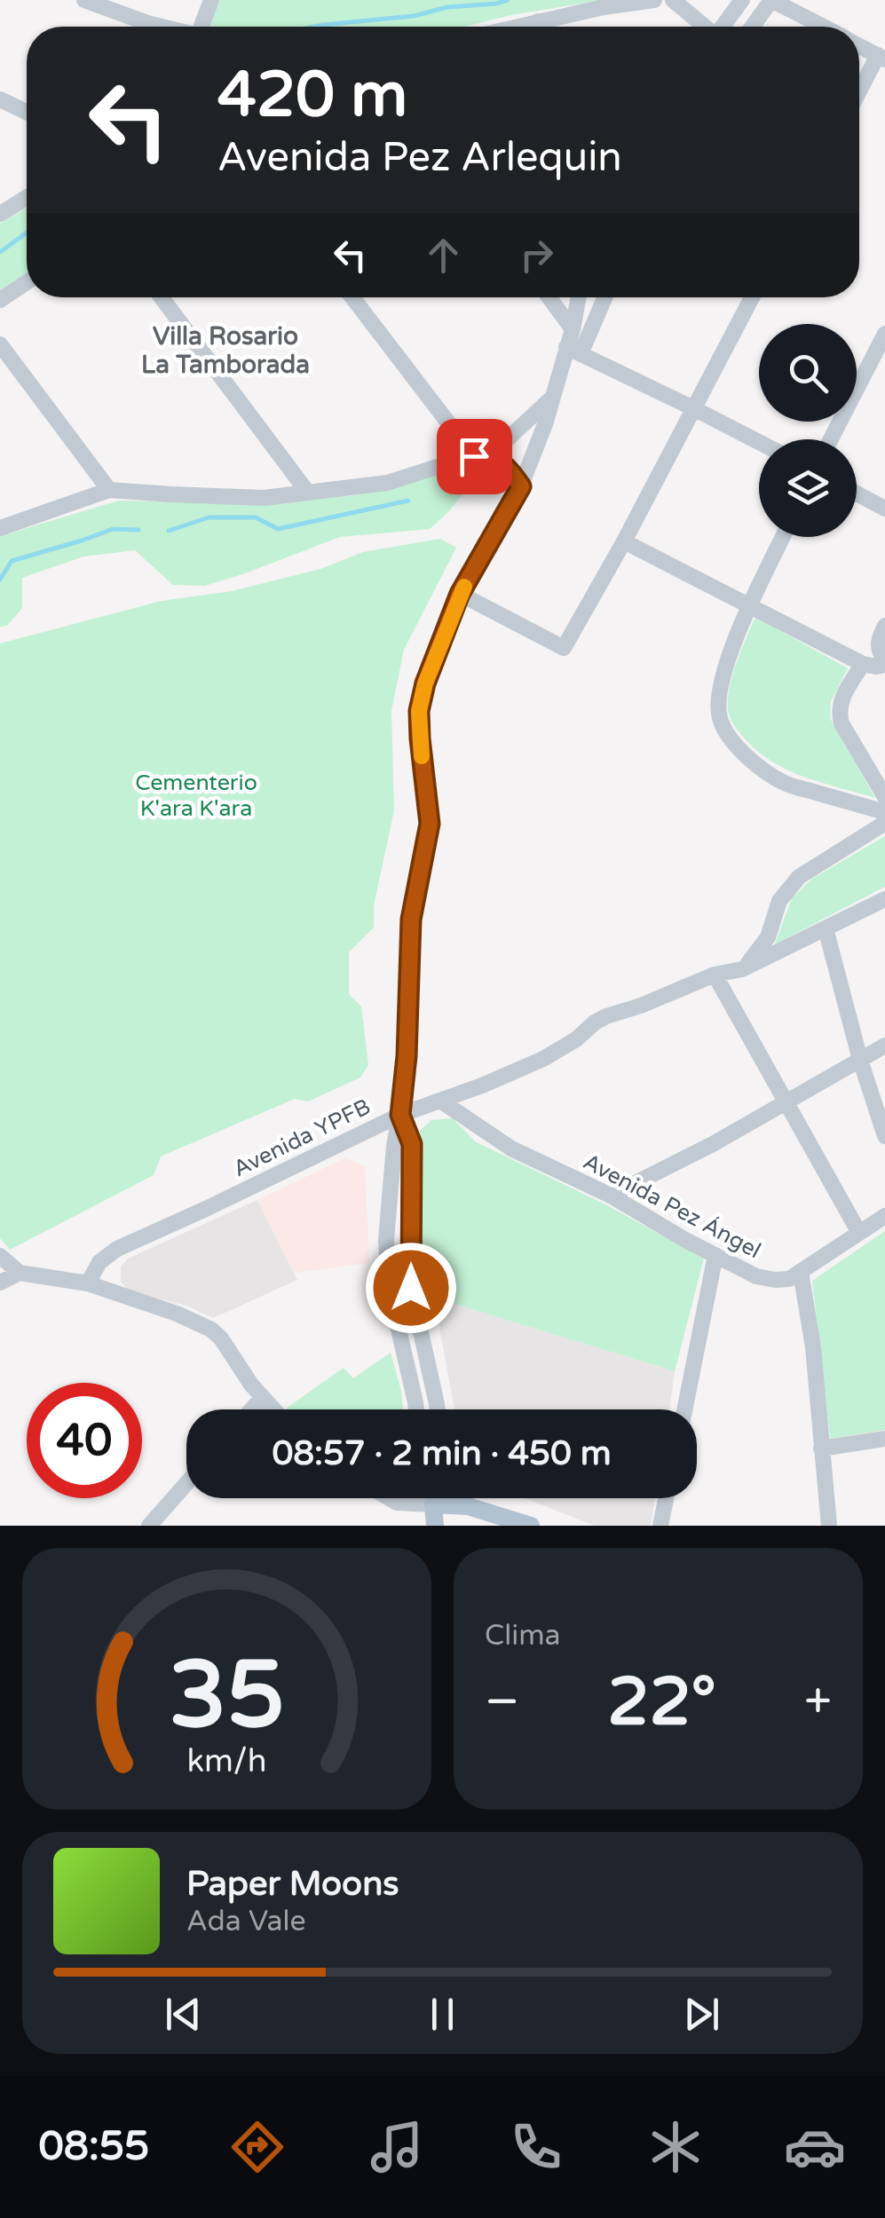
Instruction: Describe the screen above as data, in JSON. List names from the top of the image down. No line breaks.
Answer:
{"streets":{"street":["Avenida YPFB","Avenida Pez Ángel"]},"crossings":[["Avenida YPFB","Avenida Pez Ángel"]],"districts":["Villa Rosario La Tamborada"],"parks":["Cementerio K'ara K'ara"],"page":{"turn":["420 m","Avenida Pez Arlequin"],"limit":"40","trip":"08:57 · 2 min · 450 m","tile":"Clima","heat":["−","22°","+"],"song":["Paper Moons","Ada Vale"],"tabs":"08:55","gauge":["35","km/h"]}}
